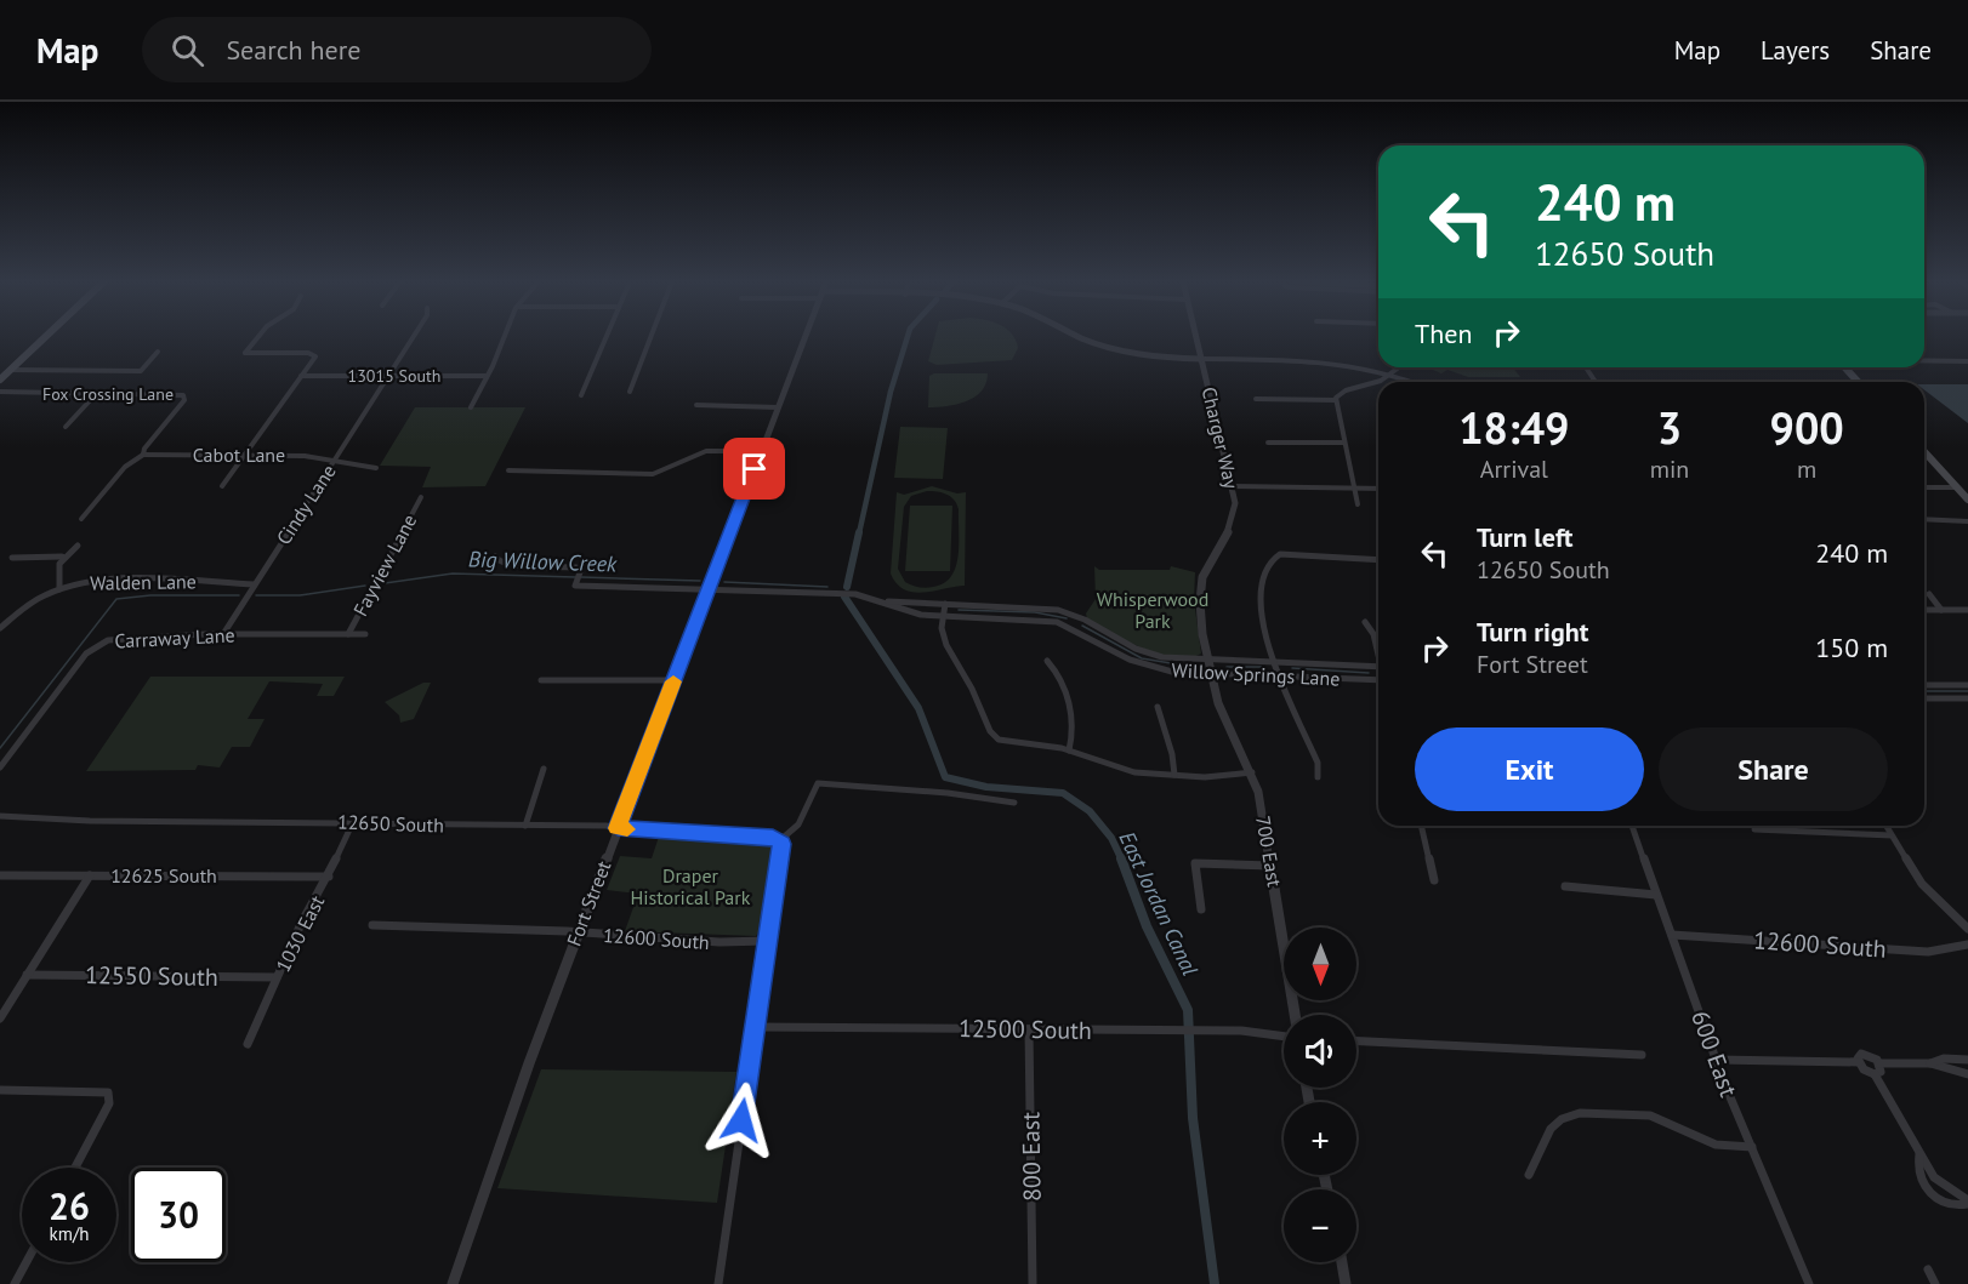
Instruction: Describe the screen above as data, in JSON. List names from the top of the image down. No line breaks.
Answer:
{"streets":{"street":["13015 South","Fox Crossing Lane","Charger Way","Cabot Lane","Cindy Lane","Fayview Lane","Walden Lane","Carraway Lane","Willow Springs Lane","12650 South","700 East","12625 South","Fort Street","1030 East","12600 South","12550 South","12500 South","600 East","800 East"]},"crossings":[["13015 South","Cindy Lane"],["Fox Crossing Lane","Cabot Lane"],["Charger Way","Willow Springs Lane"],["Charger Way","700 East"],["Cabot Lane","Cindy Lane"],["Cindy Lane","Walden Lane"],["Cindy Lane","Carraway Lane"],["Fayview Lane","Carraway Lane"],["Willow Springs Lane","700 East"],["Willow Springs Lane","Fort Street"],["12650 South","Fort Street"],["12650 South","1030 East"],["12625 South","1030 East"],["Fort Street","12600 South"],["1030 East","12550 South"],["12600 South","600 East"],["12500 South","800 East"]],"water":["Big Willow Creek","East Jordan Canal"],"parks":["Whisperwood Park","Draper Historical Park"],"north":"bottom","page":{"header":"Map","search":"Search here","nav":["Map","Layers","Share"],"turn":["240 m","12650 South"],"then":"Then","eta":["18:49","Arrival","3","min","900","m"],"list":[{"name":"Turn left","note":"12650 South","value":"240 m"},{"name":"Turn right","note":"Fort Street","value":"150 m"}],"buttons":["Exit","Share"],"map_buttons":["+","−"],"speed":"26 km/h","limit":"30"}}
